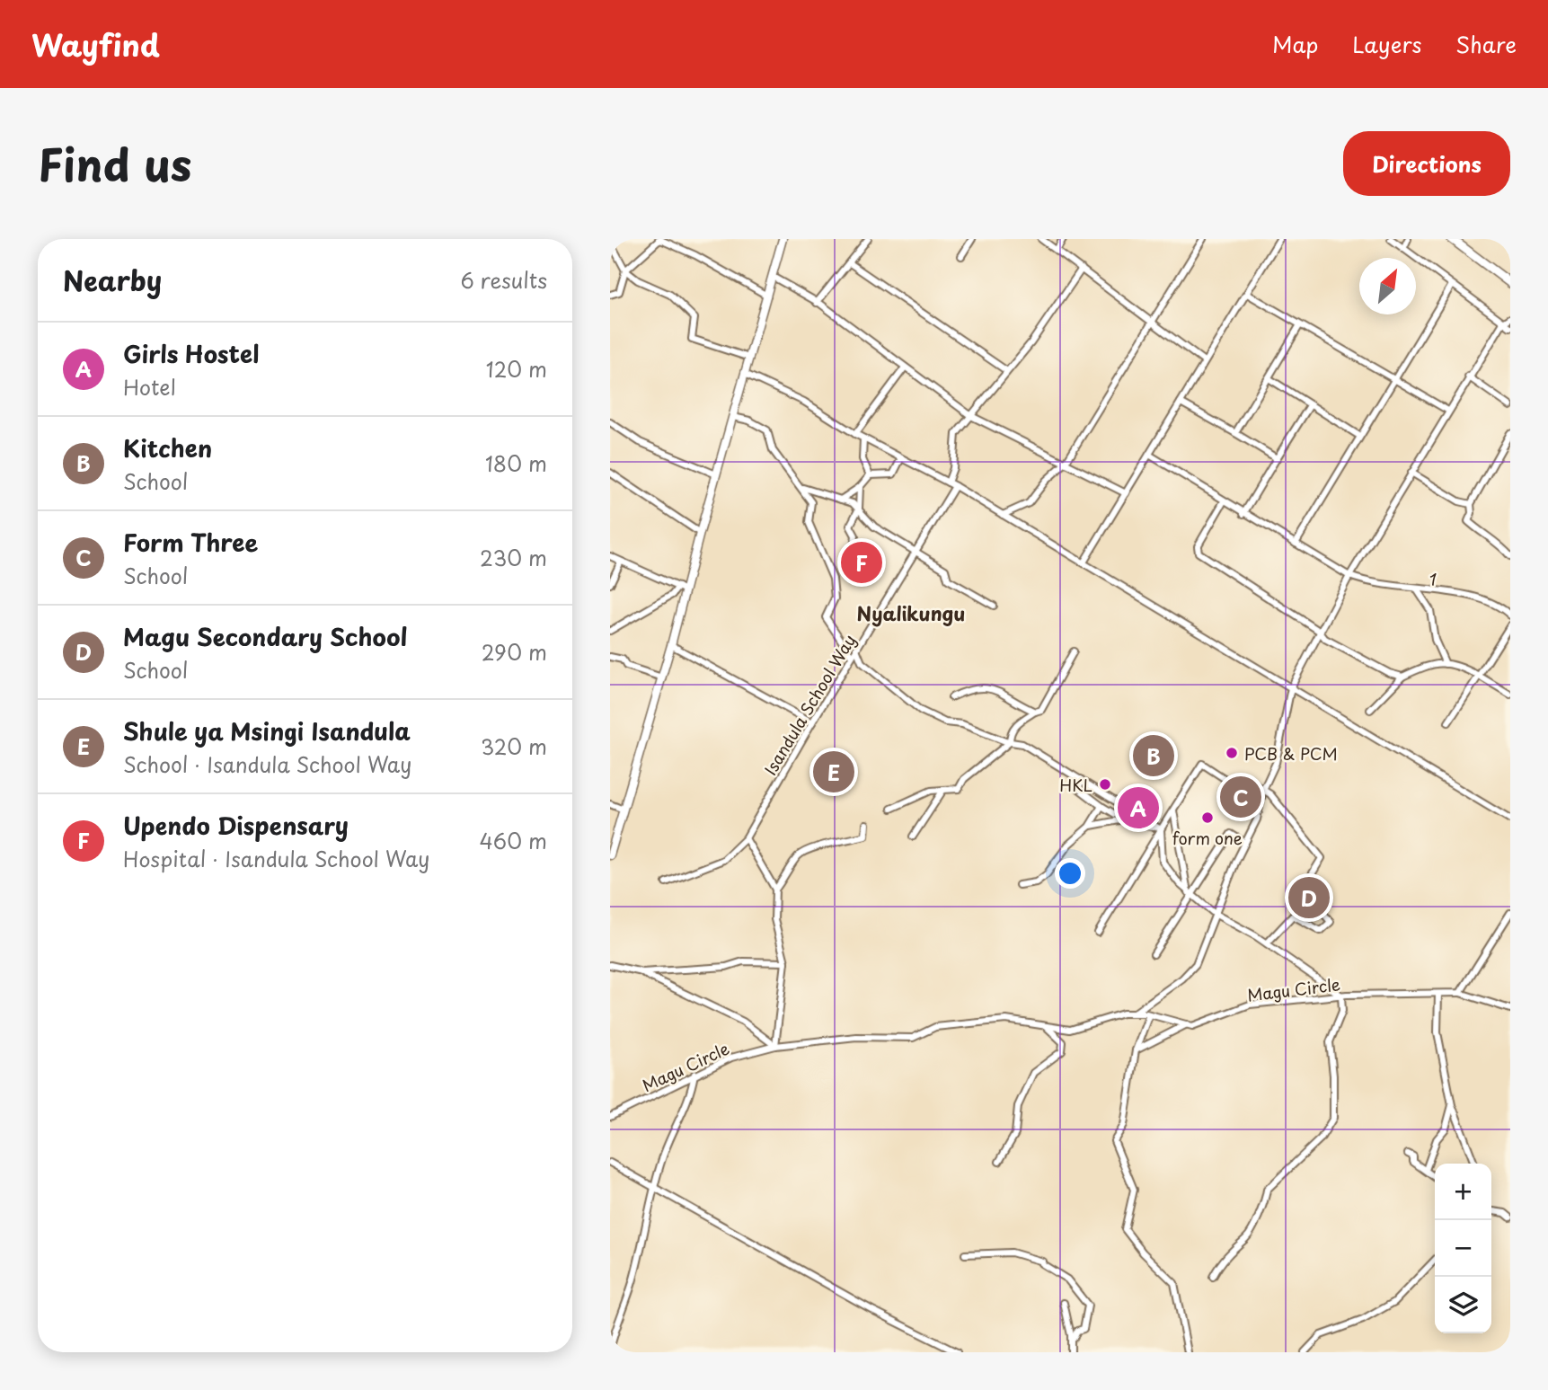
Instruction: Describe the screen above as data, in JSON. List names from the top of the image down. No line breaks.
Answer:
{"streets":{"street":["1","Isandula School Way","Magu Circle"]},"districts":["Nyalikungu"],"places":["PCB & PCM","HKL","form one"],"north":"top right","page":{"header":"Wayfind","nav":["Map","Layers","Share"],"title":"Find us","buttons":"Directions","heading":["Nearby","6 results"],"list":[{"mark":"A","name":"Girls Hostel","note":"Hotel","value":"120 m"},{"mark":"B","name":"Kitchen","note":"School","value":"180 m"},{"mark":"C","name":"Form Three","note":"School","value":"230 m"},{"mark":"D","name":"Magu Secondary School","note":"School","value":"290 m"},{"mark":"E","name":"Shule ya Msingi Isandula","note":"School · Isandula School Way","value":"320 m"},{"mark":"F","name":"Upendo Dispensary","note":"Hospital · Isandula School Way","value":"460 m"}],"pins":["F","B","E","C","A","D"],"map_buttons":["+","−"]}}
